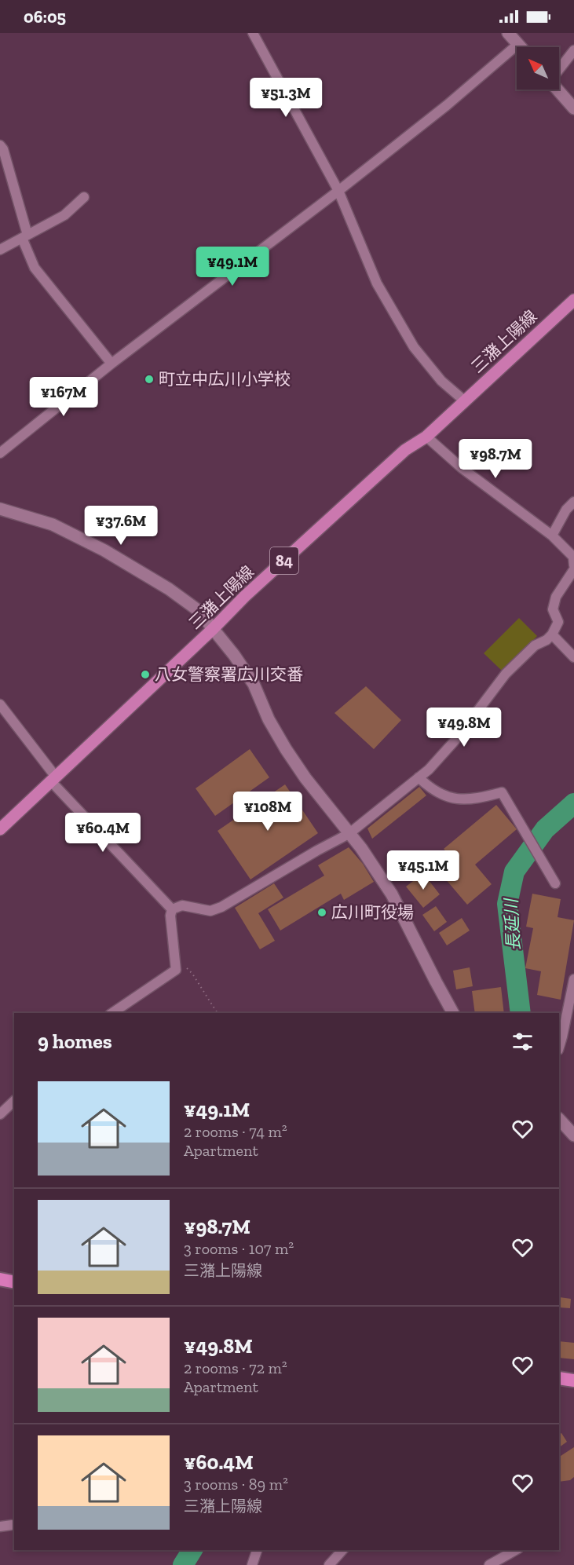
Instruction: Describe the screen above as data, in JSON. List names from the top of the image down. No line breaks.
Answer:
{"streets":{"main road":["三潴上陽線","84"]},"water":["長延川"],"places":["町立中広川小学校","八女警察署広川交番","広川町役場"],"north":"top left","page":{"status":"06:05","price":["¥51.3M","¥49.1M","¥167M","¥98.7M","¥37.6M","¥49.8M","¥108M","¥60.4M","¥45.1M"],"heading":"9 homes","list":[{"name":"¥49.1M","note":"2 rooms · 74 m² · Apartment"},{"name":"¥98.7M","note":"3 rooms · 107 m² · 三潴上陽線"},{"name":"¥49.8M","note":"2 rooms · 72 m² · Apartment"},{"name":"¥60.4M","note":"3 rooms · 89 m² · 三潴上陽線"}]}}
